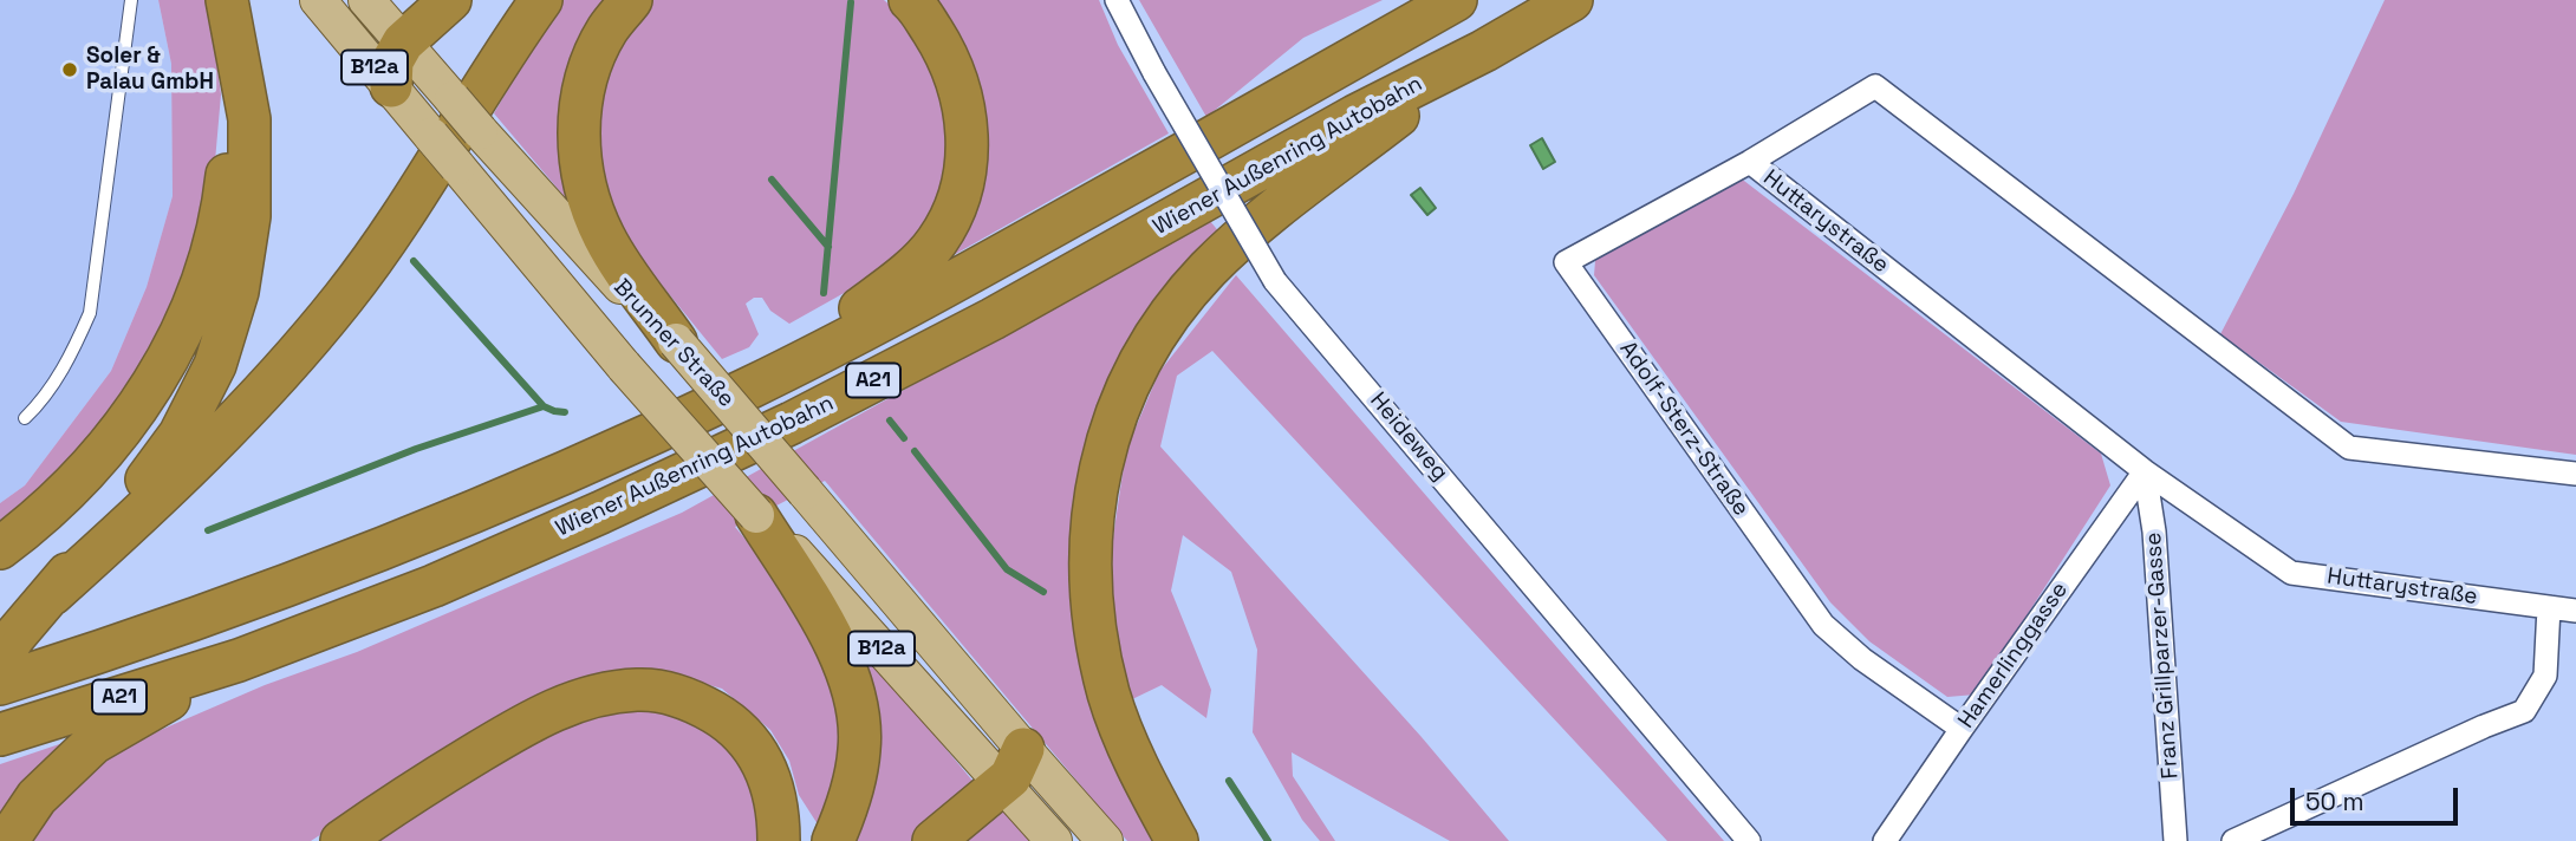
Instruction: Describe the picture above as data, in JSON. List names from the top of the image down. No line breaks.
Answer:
{"streets":{"highway":["Wiener Außenring Autobahn","A21"],"main road":["B12a","Brunner Straße"],"street":["Huttarystraße","Adolf-Sterz-Straße","Heideweg","Hamerlinggasse","Franz Grillparzer-Gasse"]},"crossings":[["Huttarystraße","Adolf-Sterz-Straße"],["Huttarystraße","Hamerlinggasse"],["Huttarystraße","Franz Grillparzer-Gasse"],["Adolf-Sterz-Straße","Hamerlinggasse"],["Hamerlinggasse","Franz Grillparzer-Gasse"]],"places":["Soler & Palau GmbH"],"scale_bar":"50 m"}
